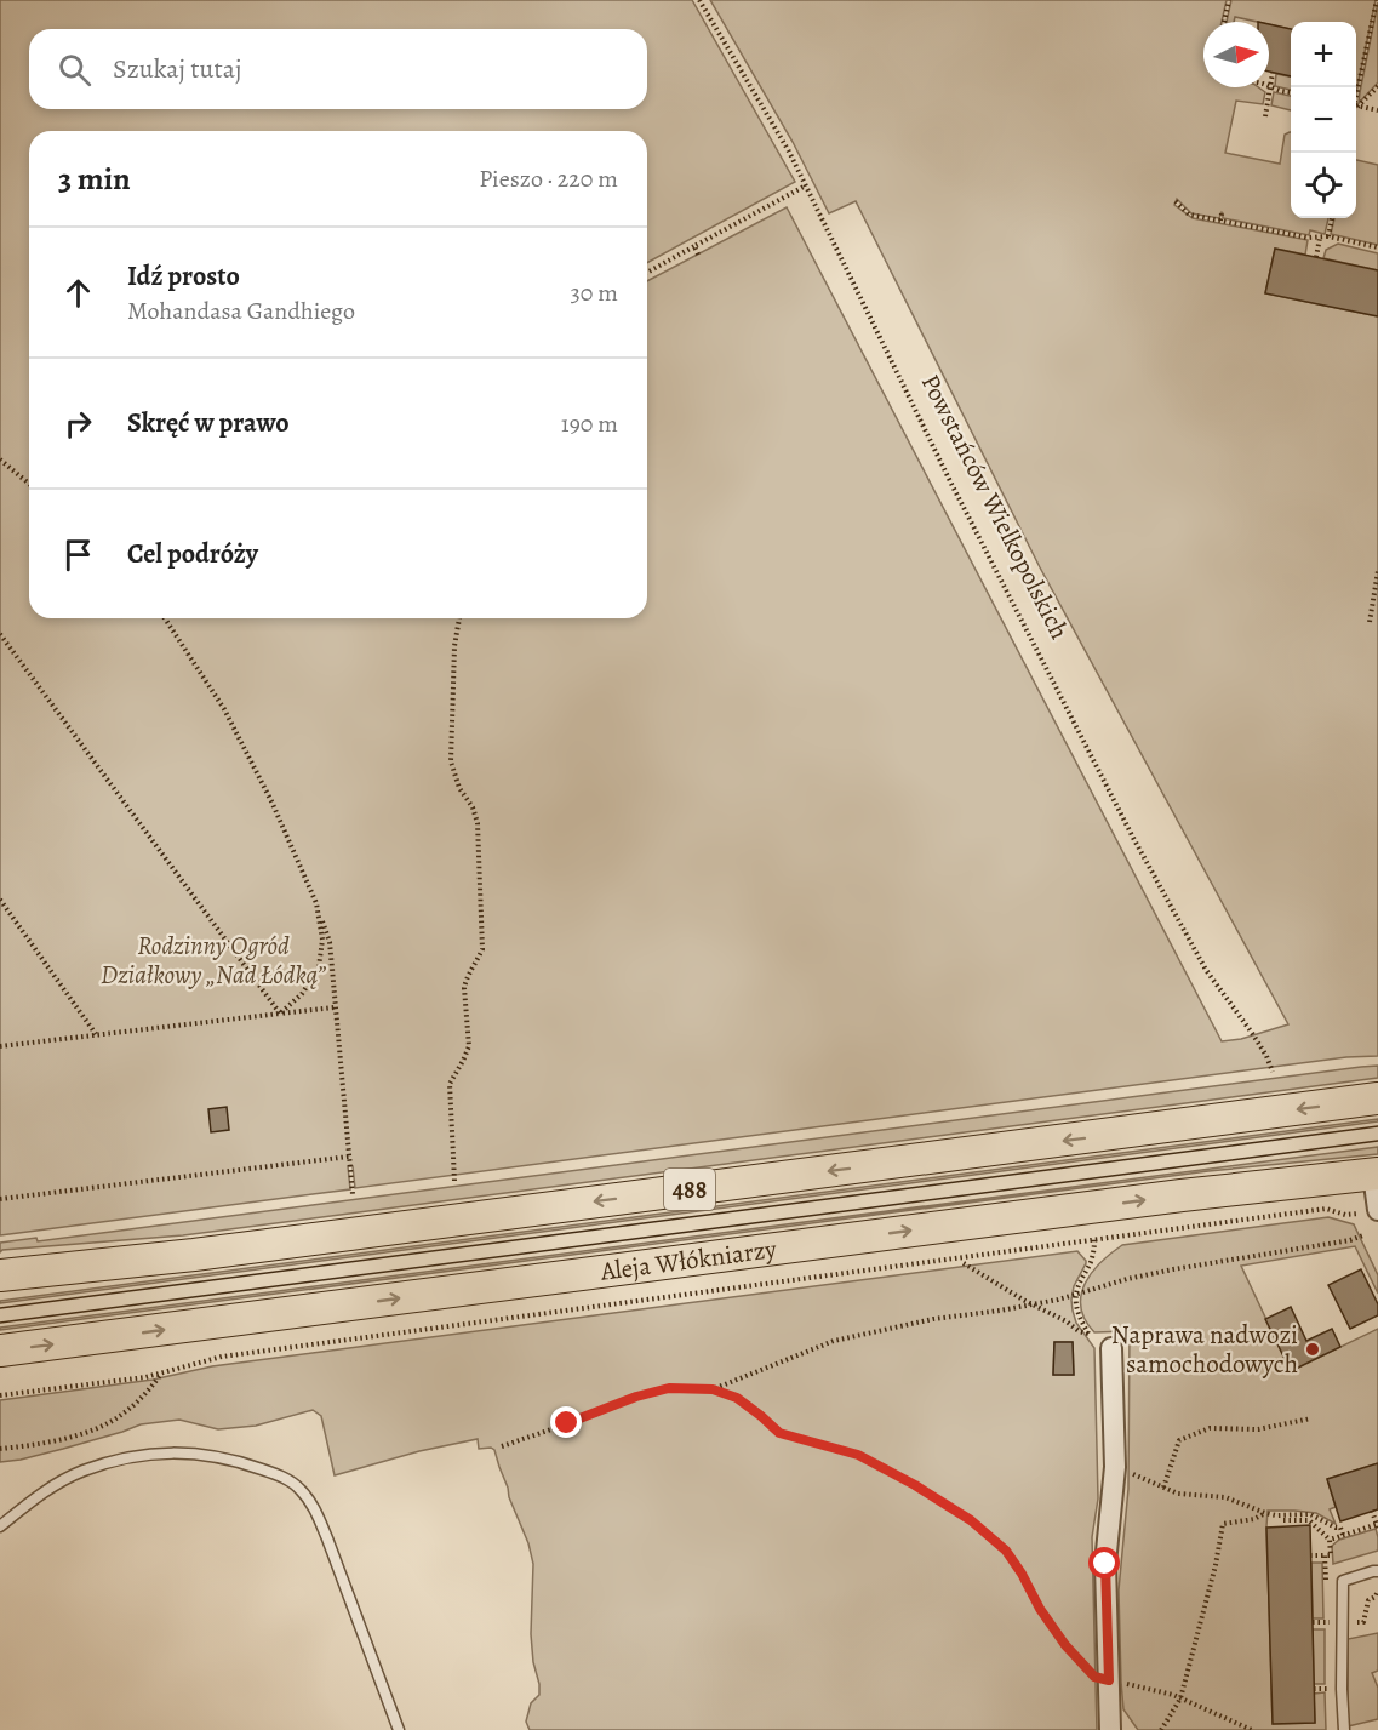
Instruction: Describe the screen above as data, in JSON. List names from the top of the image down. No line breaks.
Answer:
{"streets":{"main road":["488","Aleja Włókniarzy"],"path":["Powstańców Wielkopolskich"]},"parks":["Rodzinny Ogród Działkowy „Nad Łódką”"],"places":["Naprawa nadwozi samochodowych"],"north":"right","page":{"map_buttons":["+","−"],"search":"Szukaj tutaj","heading":["3 min","Pieszo · 220 m"],"list":[["Idź prosto","Mohandasa Gandhiego","30 m"],["Skręć w prawo","190 m"],"Cel podróży"]}}
